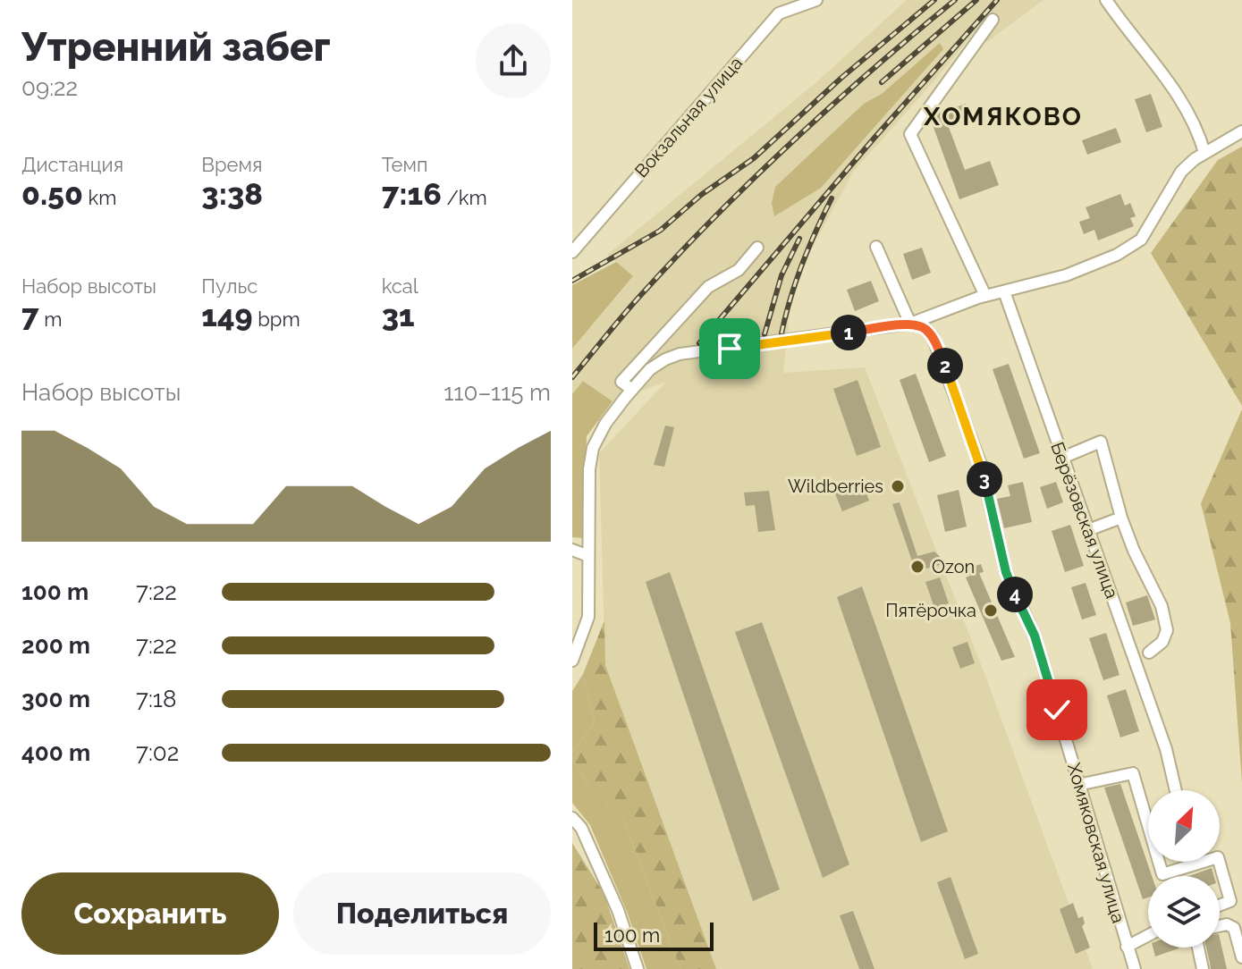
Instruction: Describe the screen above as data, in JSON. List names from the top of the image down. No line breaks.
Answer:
{"streets":{"street":["Вокзальная улица","Берёзовская улица","Хомяковская улица"]},"districts":["ХОМЯКОВО"],"places":["Wildberries","Ozon","Пятёрочка"],"scale_bar":"100 m","north":"top right","page":{"heading":["Утренний забег","09:22"],"stats":[["Дистанция","0.50 km"],["Время","3:38"],["Темп","7:16 /km"],["Набор высоты","7 m"],["Пульс","149 bpm"],["kcal","31"]],"pins":["1","2","3","4"],"chart":["Набор высоты","110–115 m"],"list":[{"name":"100 m","note":"7:22"},{"name":"200 m","note":"7:22"},{"name":"300 m","note":"7:18"},{"name":"400 m","note":"7:02"}],"buttons":["Сохранить","Поделиться"],"scale":"100 m"}}
